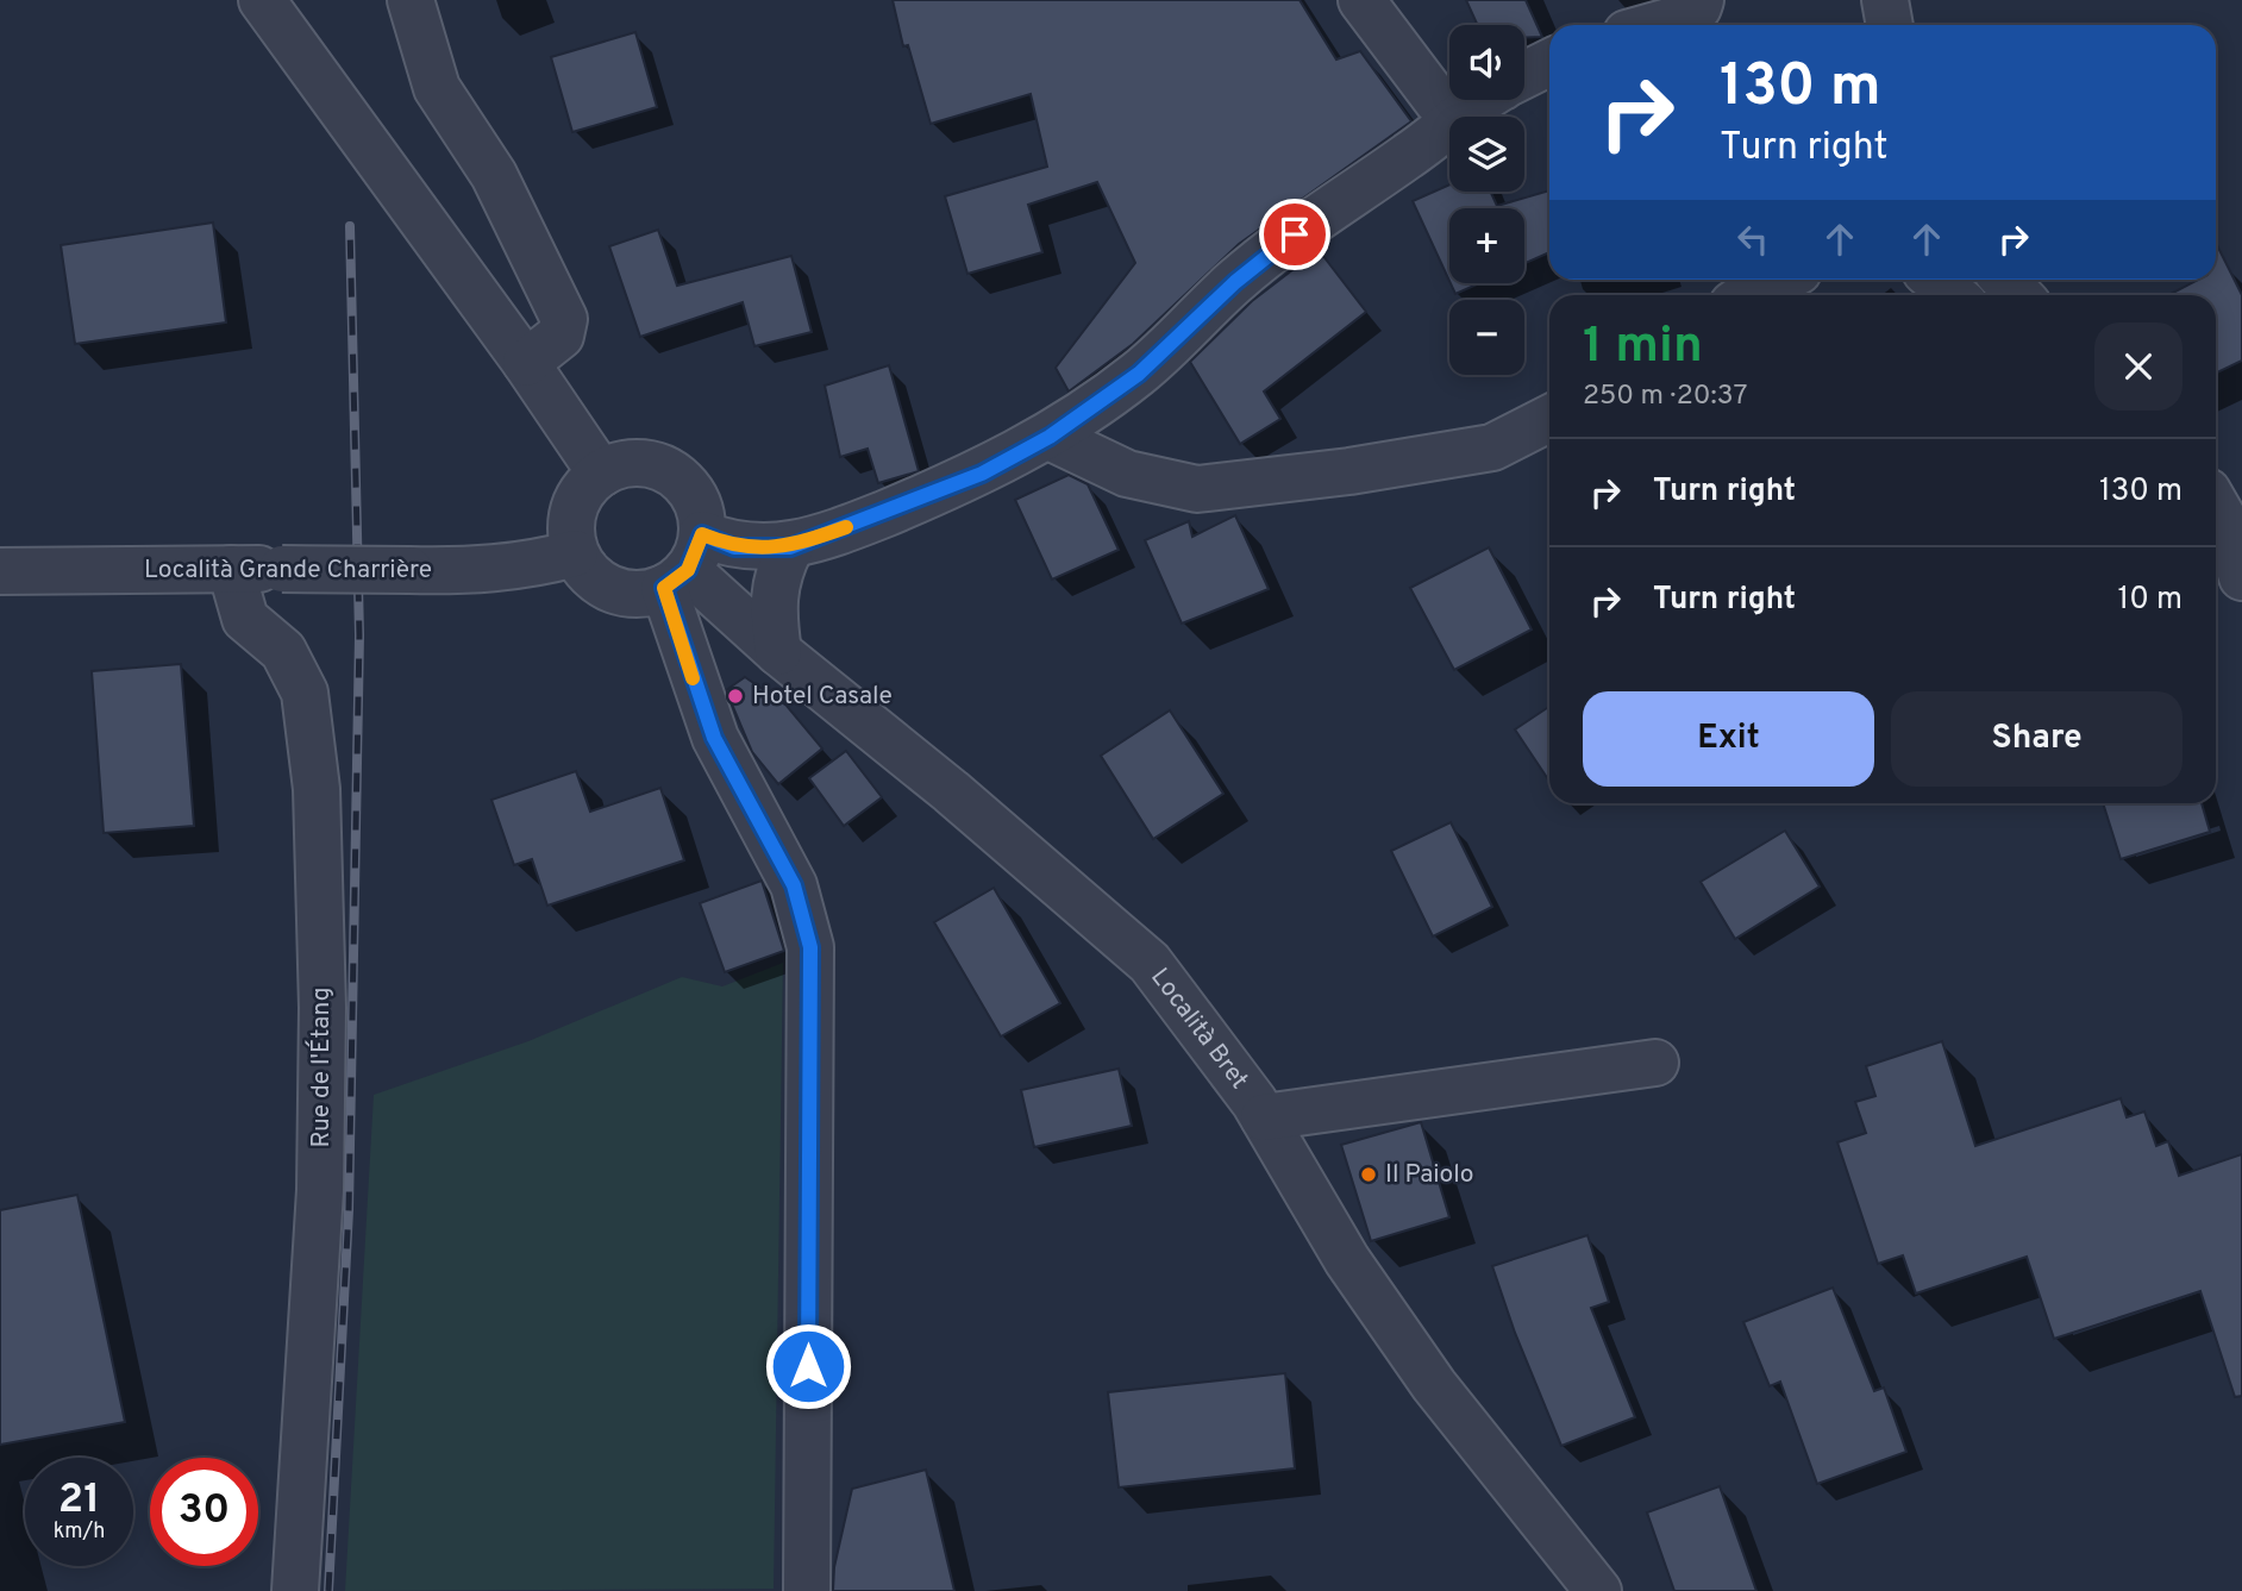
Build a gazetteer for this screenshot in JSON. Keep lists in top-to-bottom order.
{
  "streets": {
    "street": ["Località Grande Charrière", "Località Bret", "Rue de l'Étang"]
  },
  "crossings": [
    ["Località Grande Charrière", "Località Bret"],
    ["Località Grande Charrière", "Rue de l'Étang"]
  ],
  "places": ["Hotel Casale", "Il Paiolo"],
  "page": {
    "map_buttons": ["+", "−"],
    "turn": ["130 m", "Turn right"],
    "heading": ["1 min", "250 m · 20:37"],
    "list": [
      {
        "name": "Turn right",
        "value": "130 m"
      },
      {
        "name": "Turn right",
        "value": "10 m"
      }
    ],
    "buttons": ["Exit", "Share"],
    "speed": "21 km/h",
    "limit": "30"
  }
}
